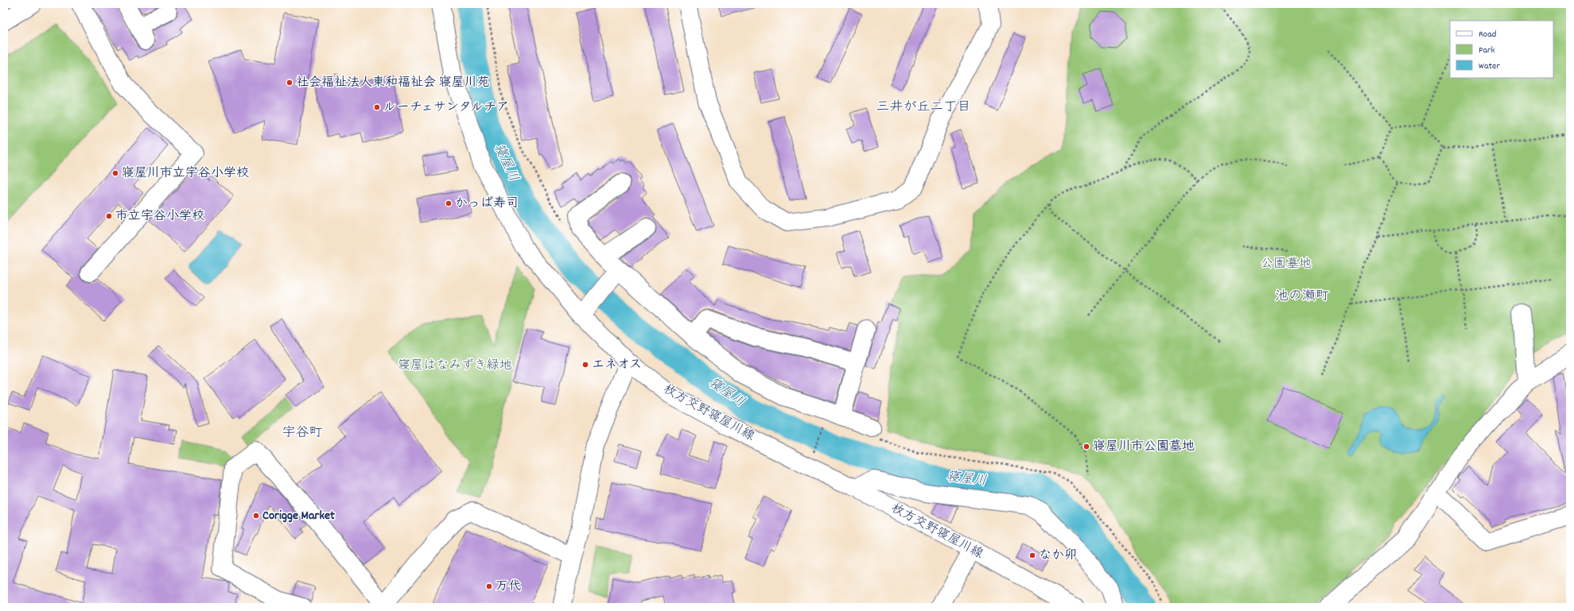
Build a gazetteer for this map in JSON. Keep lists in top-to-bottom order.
{
  "streets": {
    "street": ["枚方交野寝屋川線"]
  },
  "districts": ["三井が丘二丁目", "池の瀬町", "宇谷町"],
  "water": ["寝屋川"],
  "parks": ["公園墓地", "寝屋はなみずき緑地"],
  "places": [
    "社会福祉法人東和福祉会 寝屋川苑",
    "ルーチェサンタルチア",
    "寝屋川市立宇谷小学校",
    "かっぱ寿司",
    "市立宇谷小学校",
    "エネオス",
    "寝屋川市公園墓地",
    "Corigge Market",
    "なか卯",
    "万代"
  ],
  "legend": ["Road", "Park", "Water"]
}
